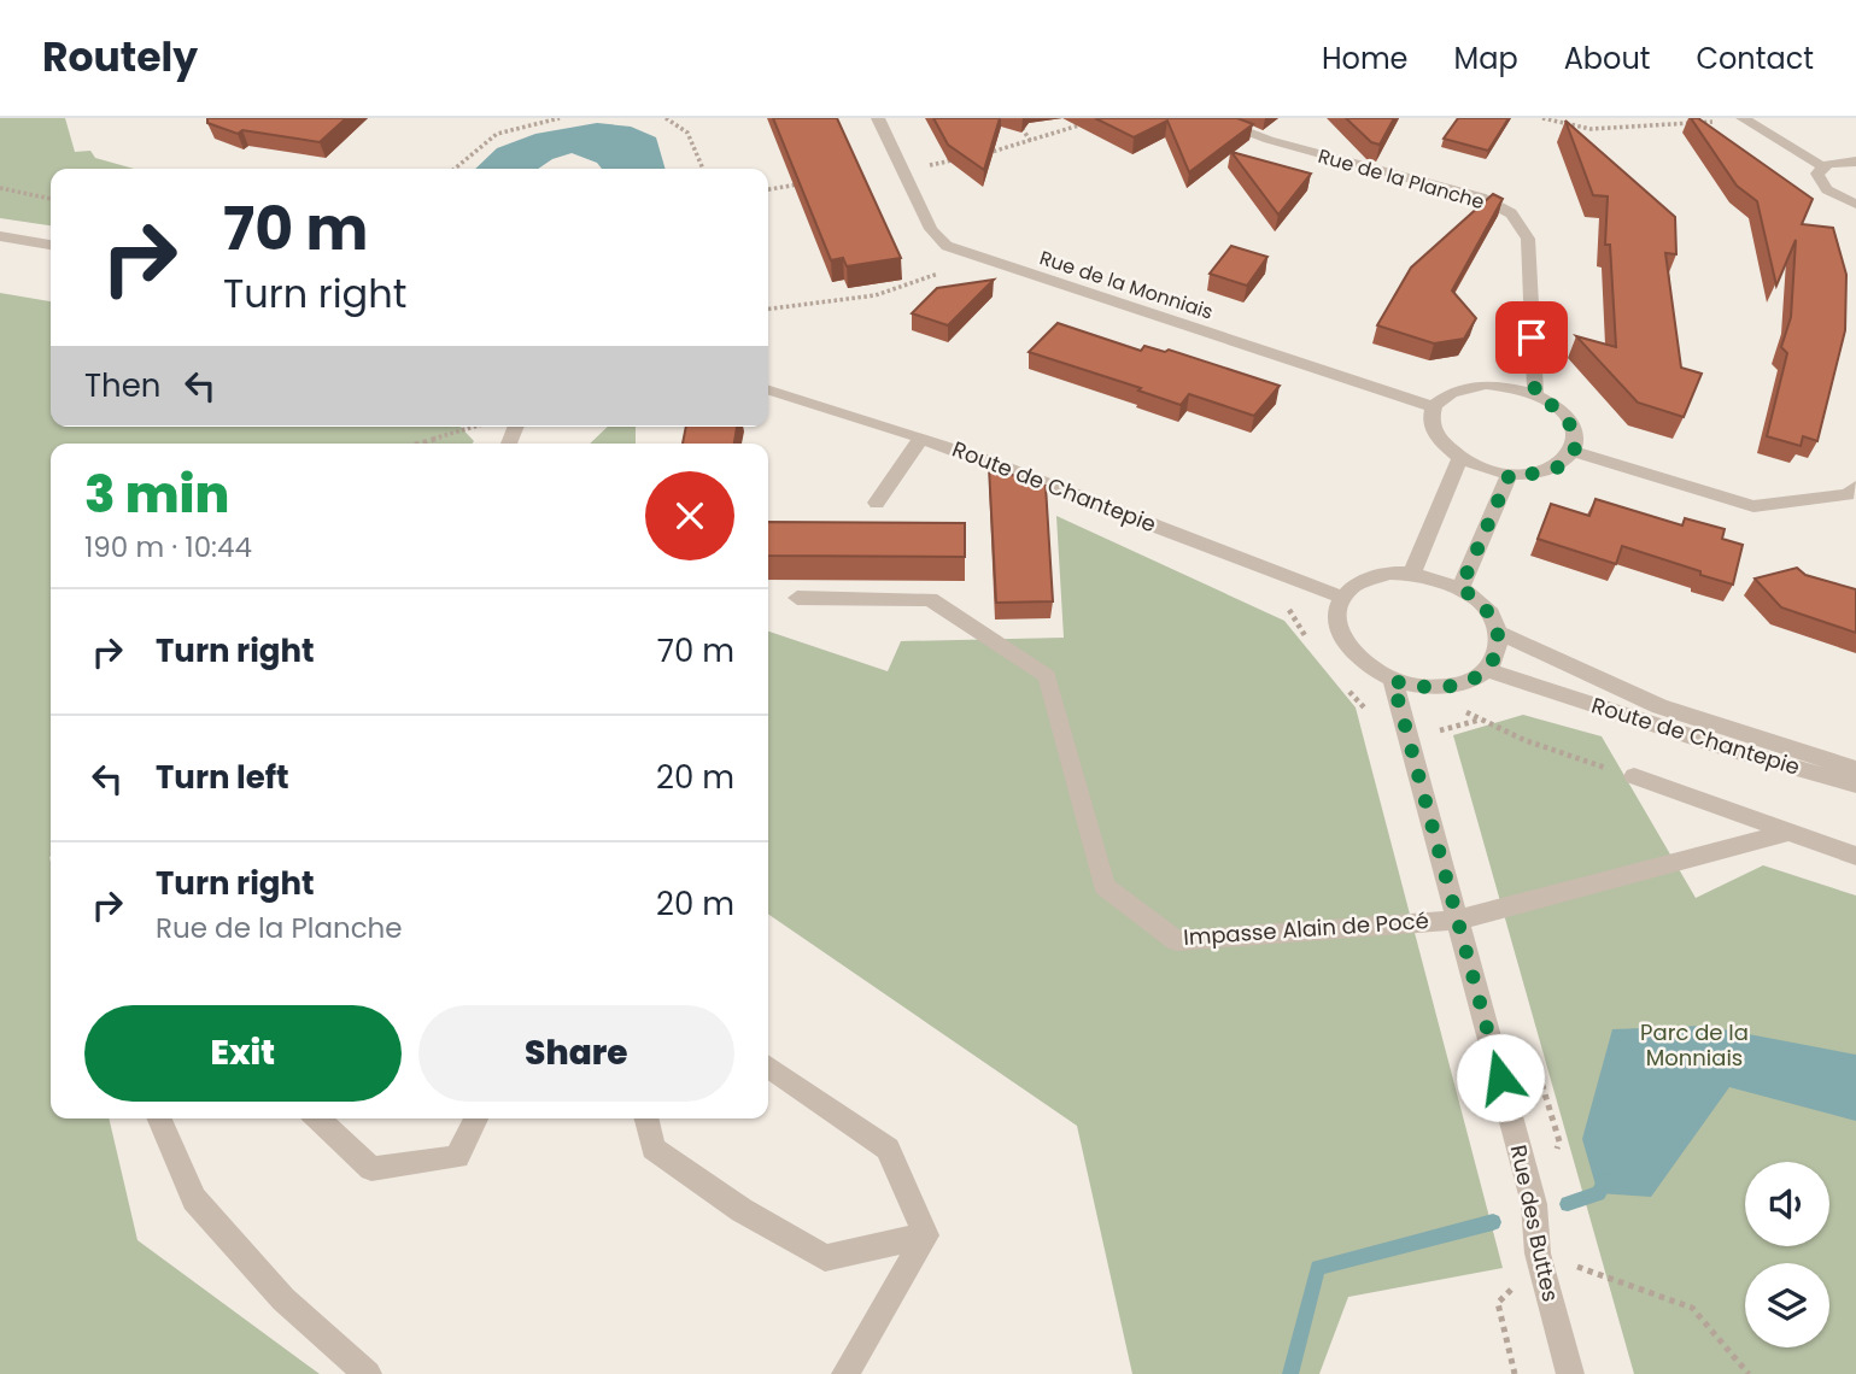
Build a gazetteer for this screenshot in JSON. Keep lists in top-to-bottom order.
{
  "streets": {
    "street": [
      "Rue de la Planche",
      "Rue de la Monniais",
      "Route de Chantepie",
      "Impasse Alain de Pocé",
      "Rue des Buttes"
    ]
  },
  "crossings": [
    ["Rue de la Planche", "Rue de la Monniais"],
    ["Route de Chantepie", "Rue des Buttes"],
    ["Impasse Alain de Pocé", "Rue des Buttes"]
  ],
  "parks": ["Parc de la Monniais"],
  "page": {
    "header": "Routely",
    "nav": [
      "Home",
      "Map",
      "About",
      "Contact"
    ],
    "turn": ["70 m", "Turn right"],
    "then": "Then",
    "heading": ["3 min", "190 m · 10:44"],
    "list": [
      {
        "name": "Turn right",
        "value": "70 m"
      },
      {
        "name": "Turn left",
        "value": "20 m"
      },
      {
        "name": "Turn right",
        "note": "Rue de la Planche",
        "value": "20 m"
      }
    ],
    "buttons": ["Exit", "Share"]
  }
}
